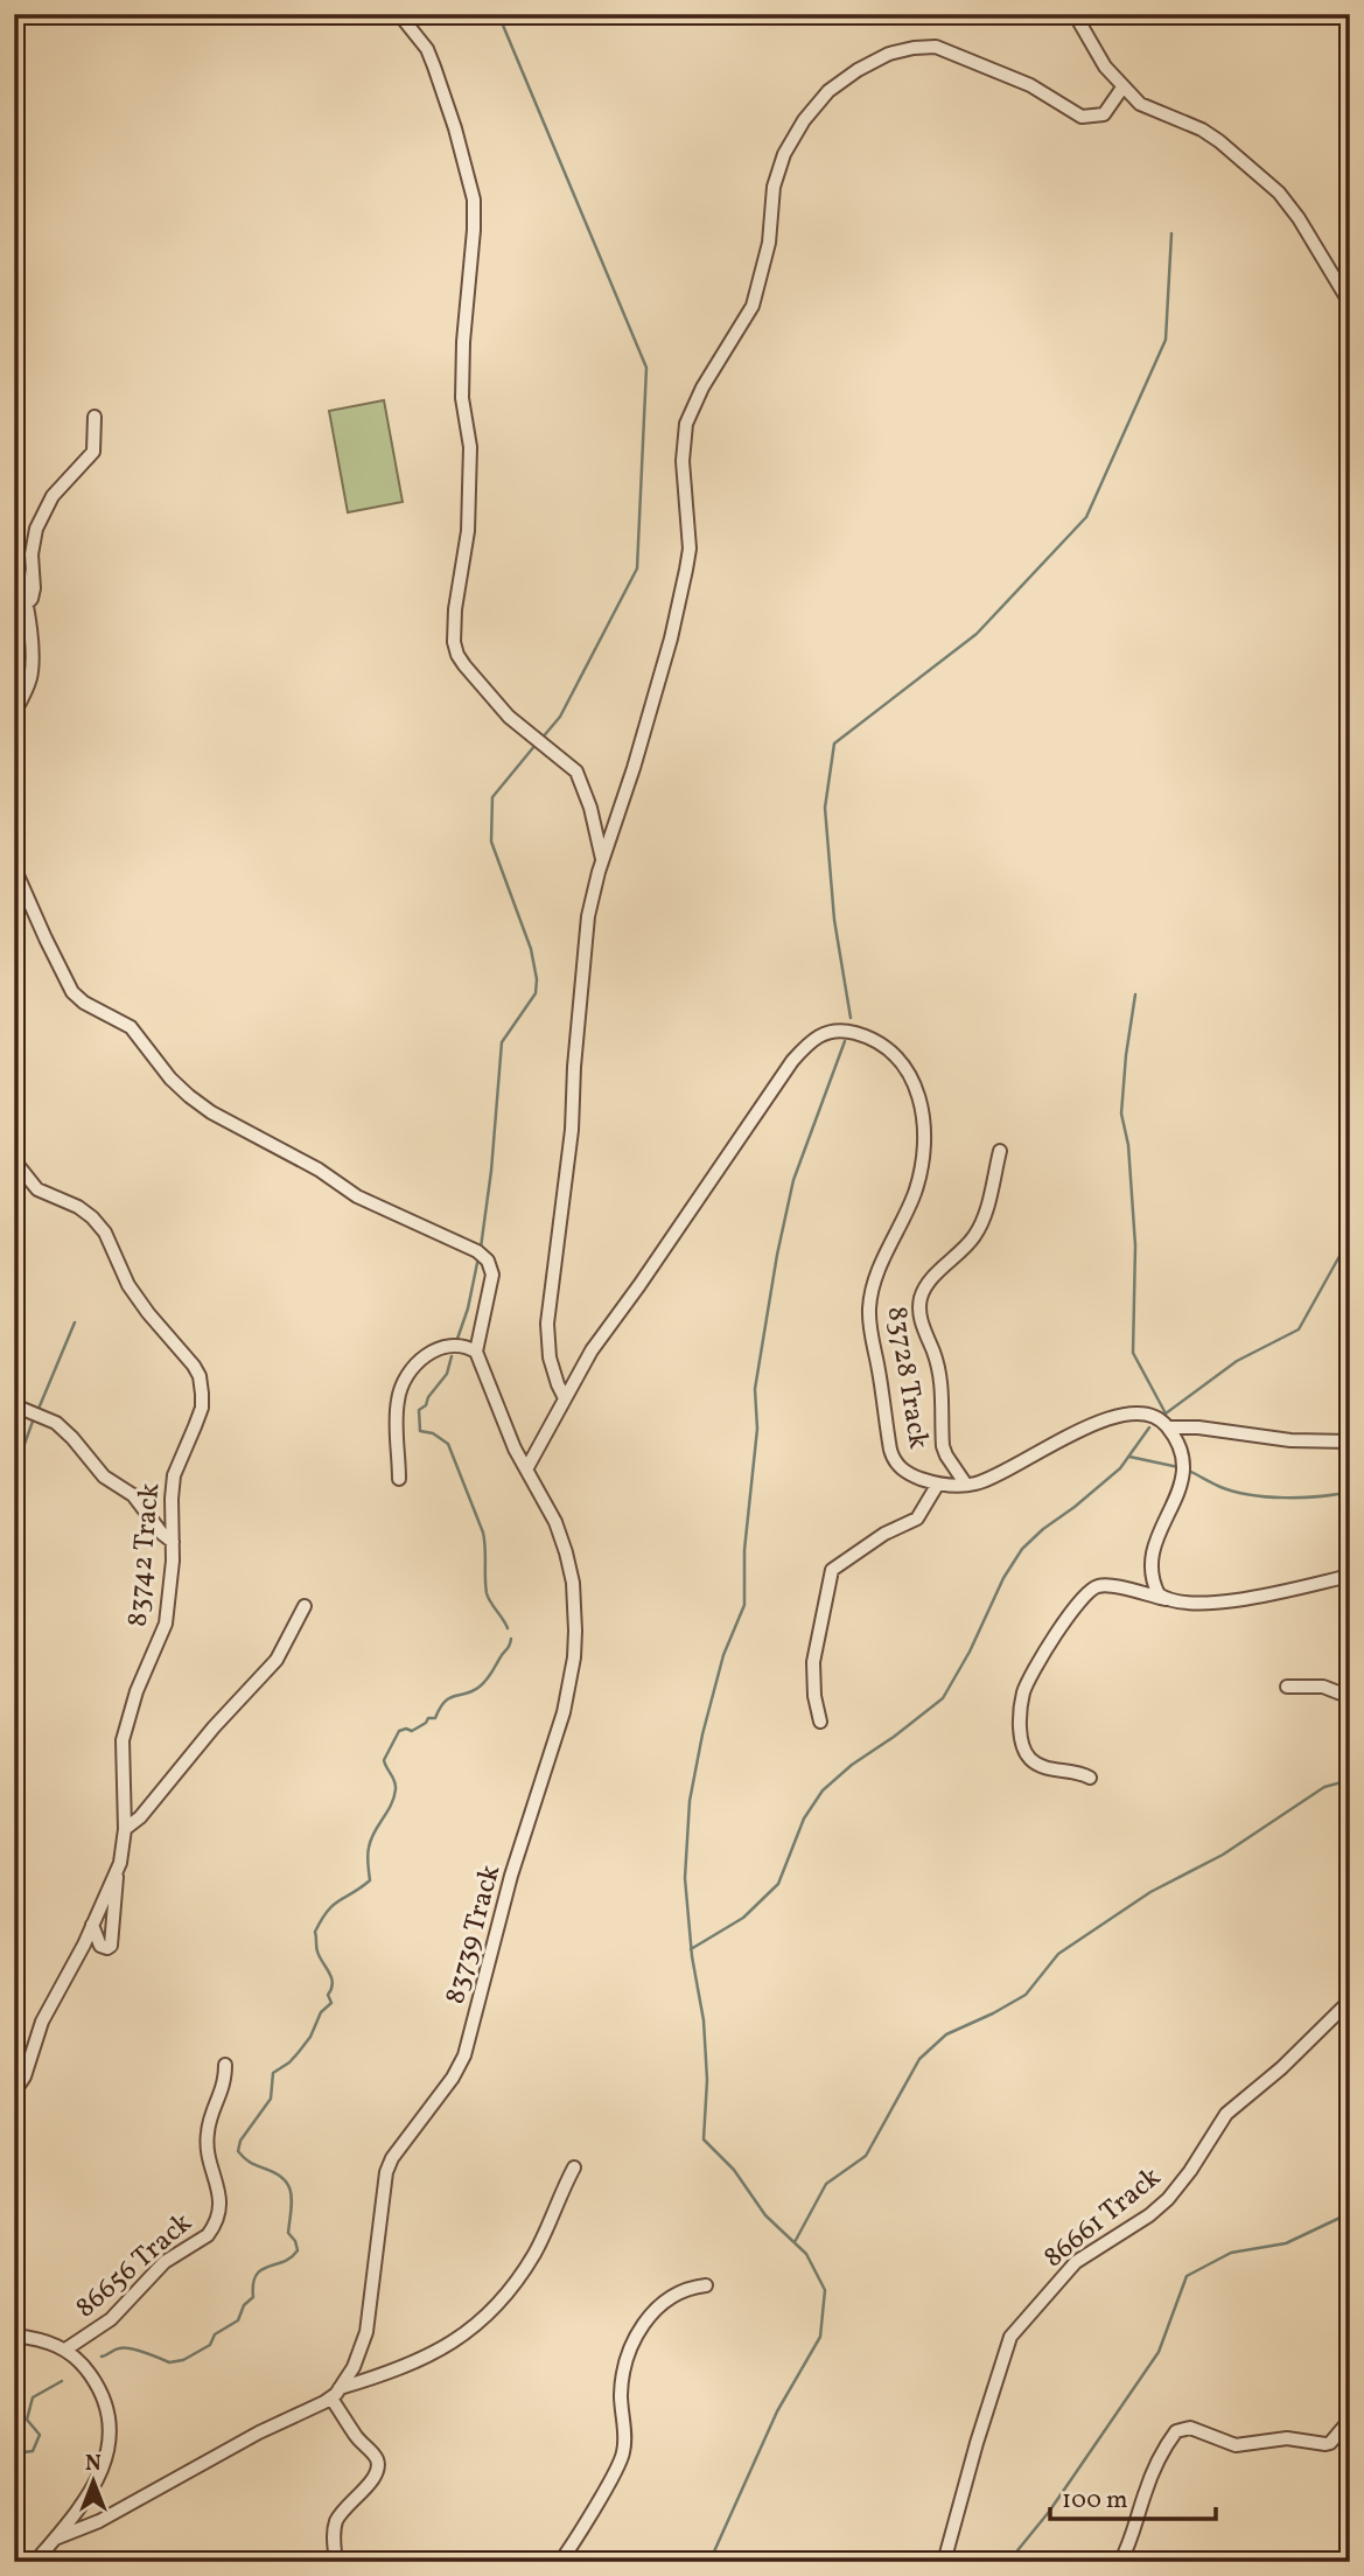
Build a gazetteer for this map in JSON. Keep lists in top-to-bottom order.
{
  "streets": {
    "street": [
      "83728 Track",
      "83742 Track",
      "83739 Track",
      "86661 Track",
      "86656 Track"
    ]
  },
  "crossings": [
    ["83728 Track", "83739 Track"]
  ],
  "scale_bar": "100 m",
  "north": "top"
}
